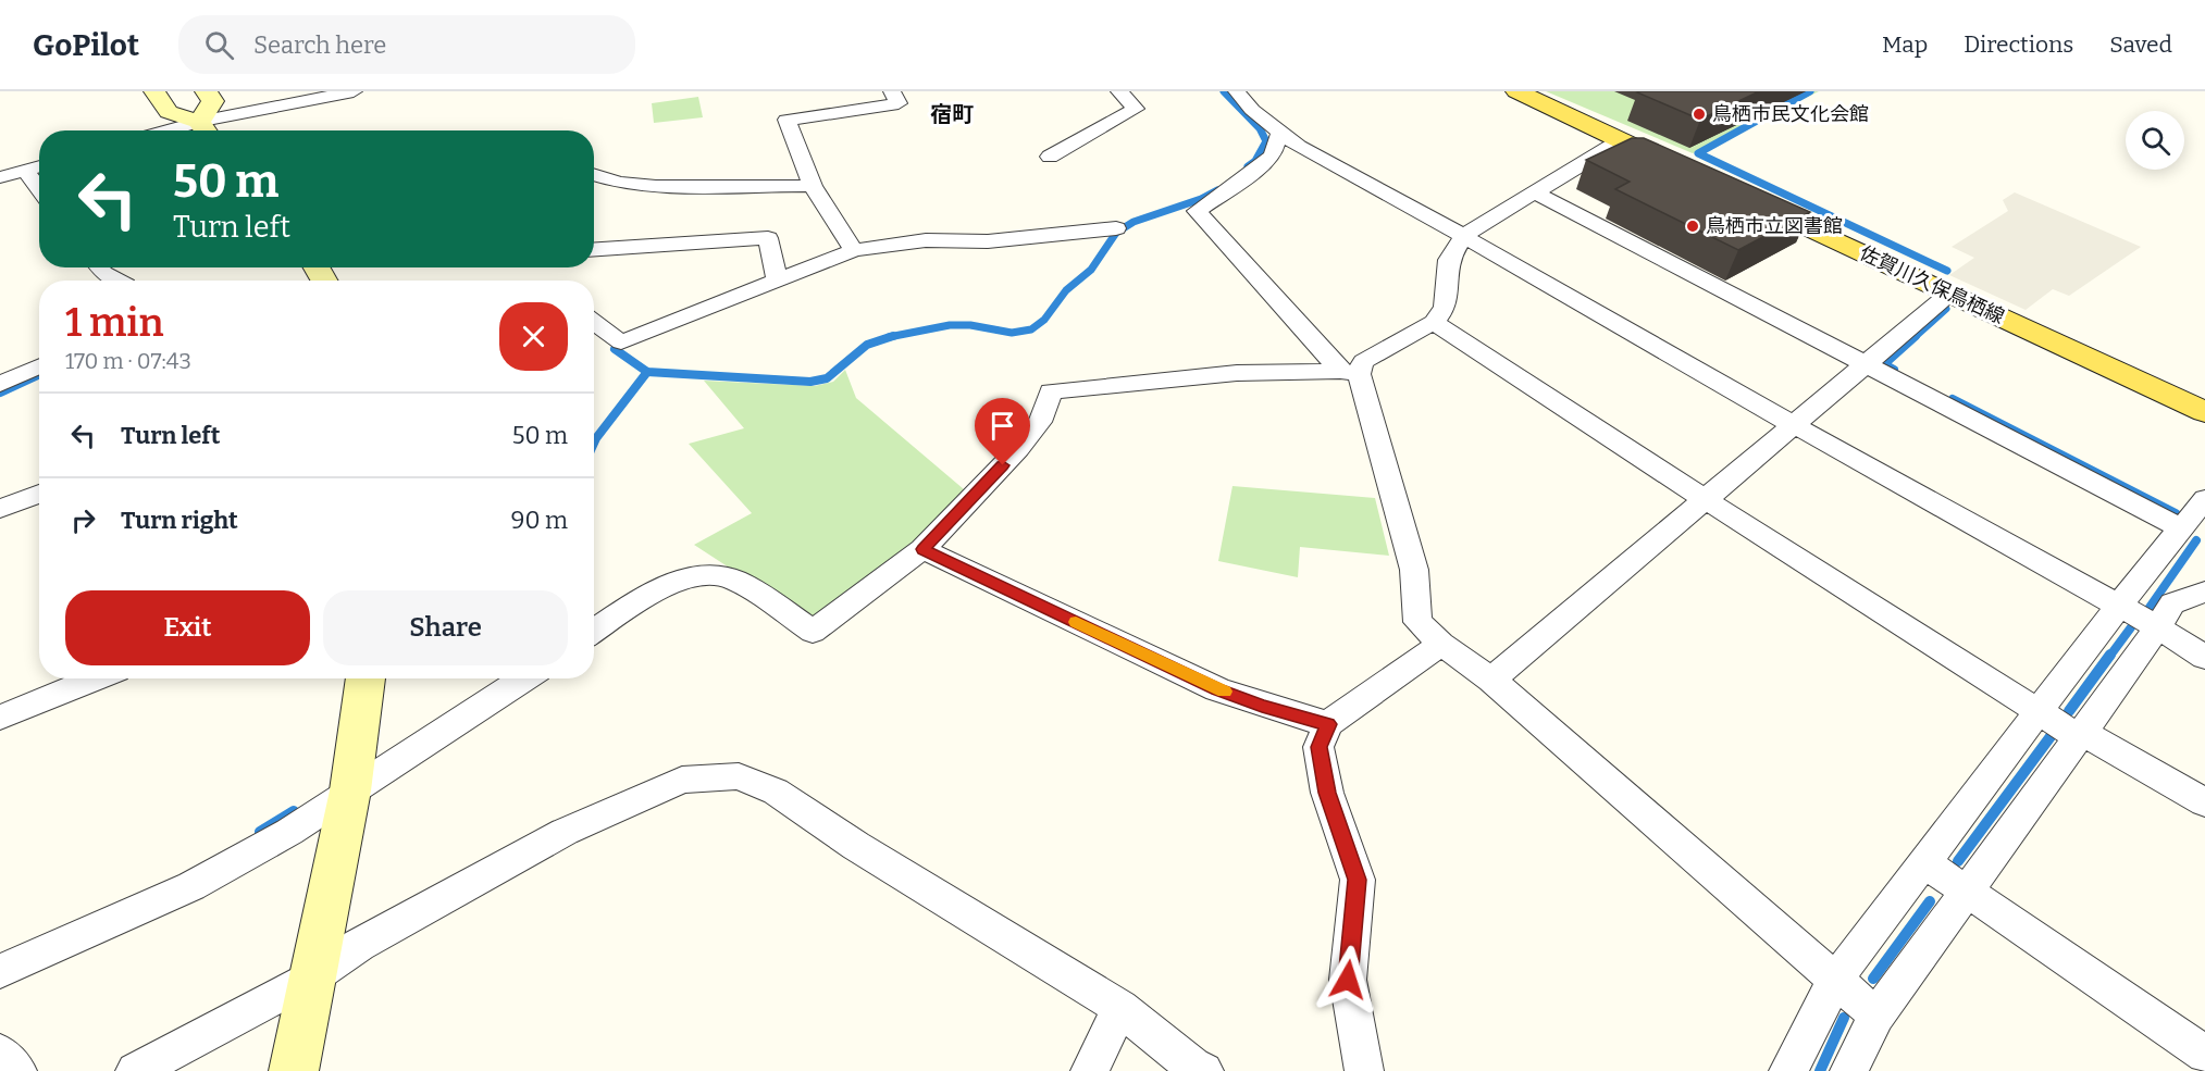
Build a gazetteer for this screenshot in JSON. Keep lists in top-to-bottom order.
{
  "streets": {
    "main road": ["佐賀川久保鳥栖線"]
  },
  "districts": ["宿町"],
  "places": ["鳥栖市民文化会館", "鳥栖市立図書館"],
  "page": {
    "header": "GoPilot",
    "search": "Search here",
    "nav": ["Map", "Directions", "Saved"],
    "turn": ["50 m", "Turn left"],
    "heading": ["1 min", "170 m · 07:43"],
    "list": [
      {
        "name": "Turn left",
        "value": "50 m"
      },
      {
        "name": "Turn right",
        "value": "90 m"
      }
    ],
    "buttons": ["Exit", "Share"]
  }
}
